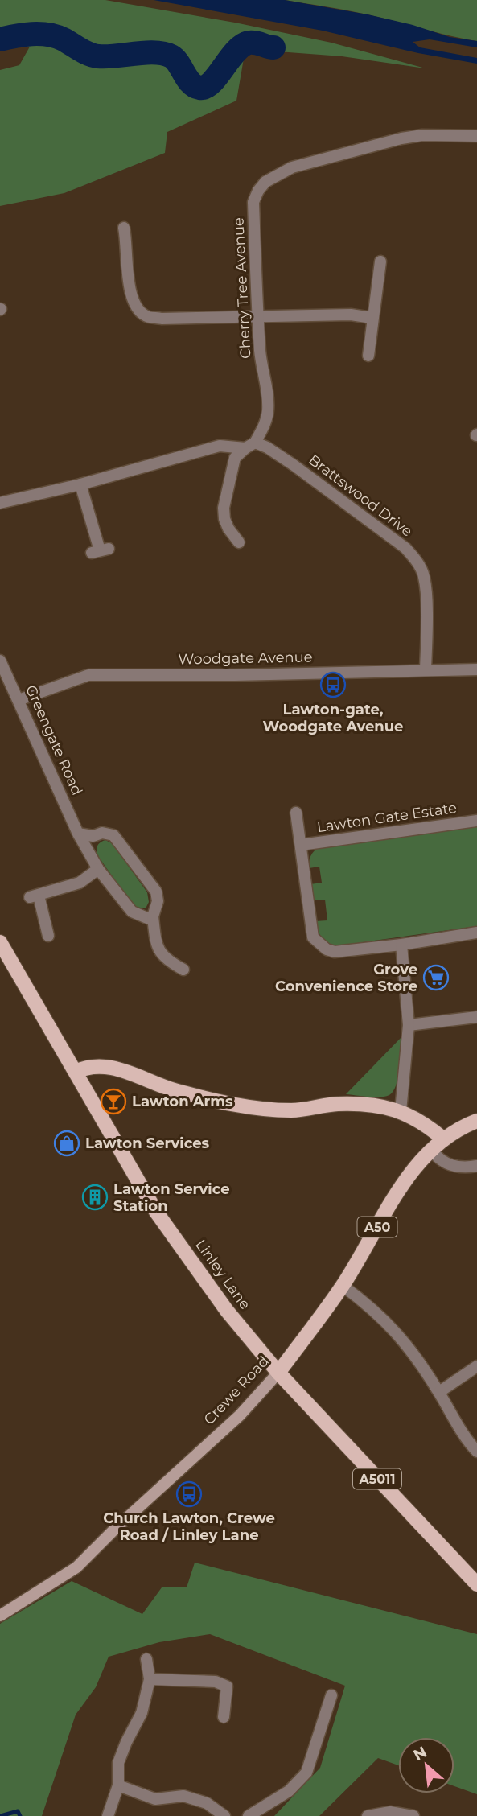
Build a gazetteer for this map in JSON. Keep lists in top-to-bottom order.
{
  "streets": {
    "main road": [
      "A50",
      "Linley Lane",
      "Crewe Road",
      "A5011"
    ],
    "street": [
      "Cherry Tree Avenue",
      "Brattswood Drive",
      "Woodgate Avenue",
      "Greengate Road",
      "Lawton Gate Estate"
    ]
  },
  "crossings": [
    ["Cherry Tree Avenue", "Brattswood Drive"],
    ["Brattswood Drive", "Woodgate Avenue"],
    ["Woodgate Avenue", "Greengate Road"],
    ["A50", "Crewe Road"],
    ["Linley Lane", "Crewe Road"]
  ],
  "places": {
    "bus stop": ["Lawton-gate, Woodgate Avenue", "Church Lawton, Crewe Road / Linley Lane"],
    "supermarket": ["Grove Convenience Store"],
    "bar": ["Lawton Arms"],
    "shop": ["Lawton Services"],
    "building": ["Lawton Service Station"]
  },
  "north": "top left"
}
